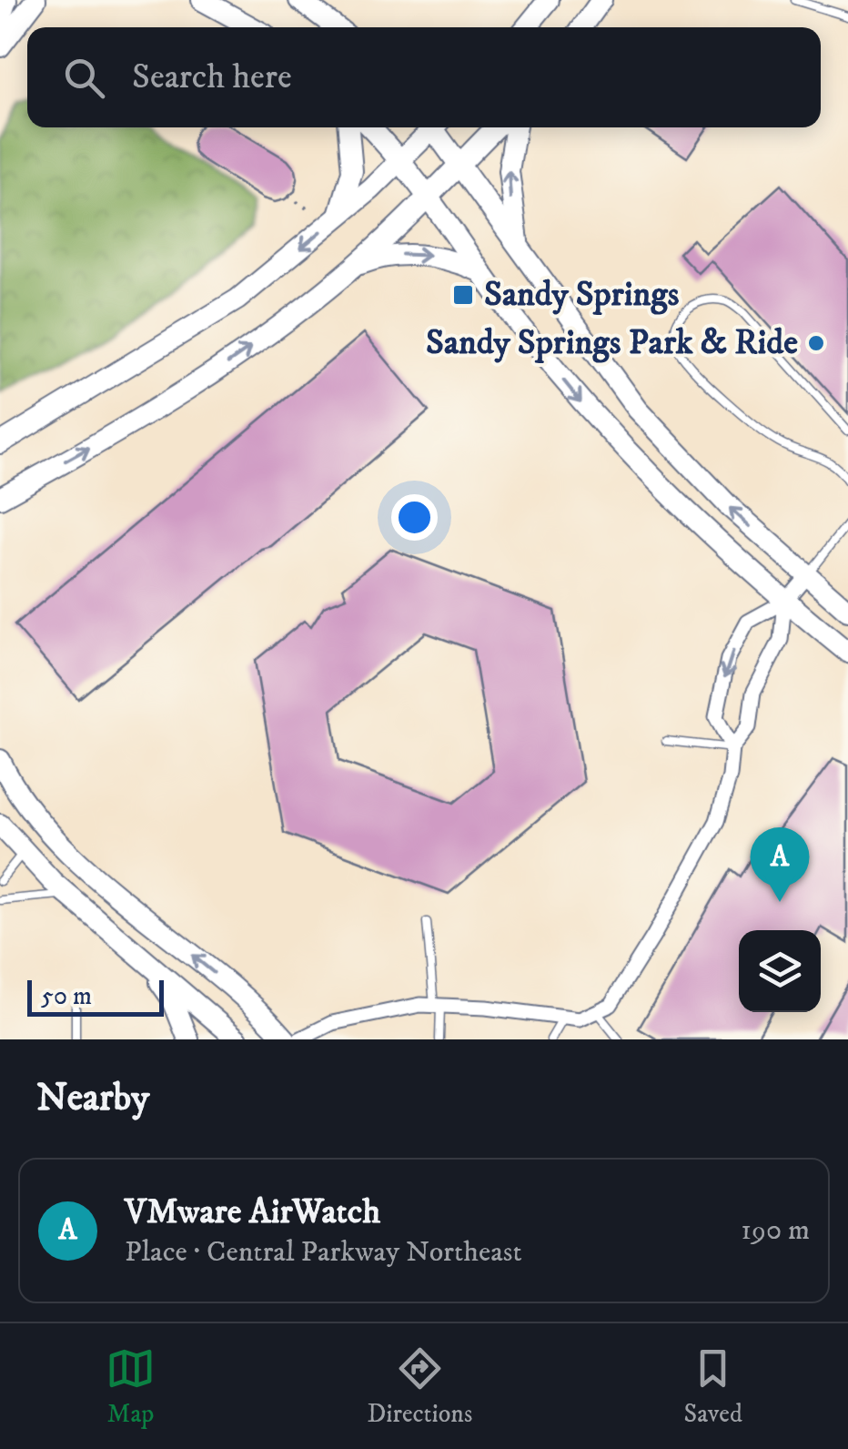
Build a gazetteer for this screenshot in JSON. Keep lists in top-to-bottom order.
{
  "places": {
    "transit": ["Sandy Springs"],
    "other": ["Sandy Springs Park & Ride"]
  },
  "scale_bar": "50 m",
  "page": {
    "search": "Search here",
    "pins": "A",
    "scale": "50 m",
    "heading": "Nearby",
    "list": [
      {
        "mark": "A",
        "name": "VMware AirWatch",
        "note": "Place · Central Parkway Northeast",
        "value": "190 m"
      }
    ],
    "nav": ["Map", "Directions", "Saved"]
  }
}
